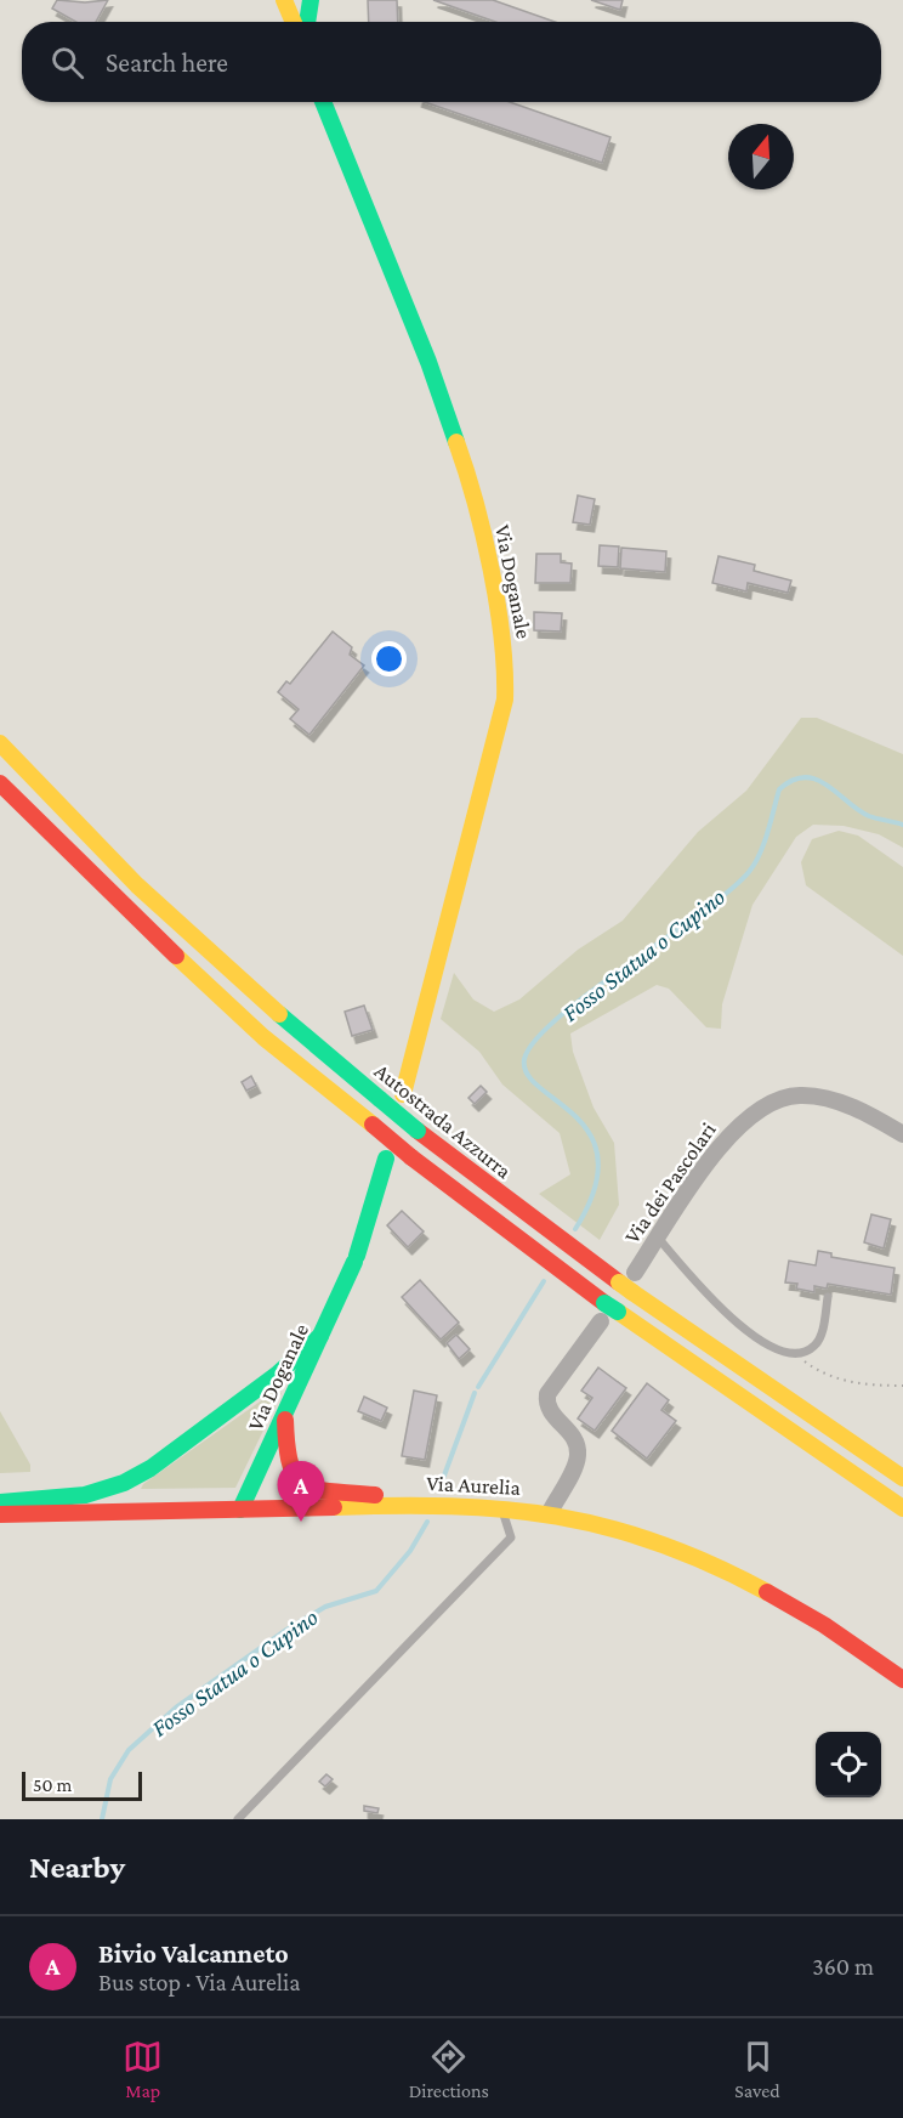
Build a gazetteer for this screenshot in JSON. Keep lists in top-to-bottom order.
{
  "streets": {
    "main road": ["Via Doganale", "Autostrada Azzurra", "Via Aurelia"],
    "street": ["Via dei Pascolari"]
  },
  "crossings": [
    ["Via Doganale", "Via Aurelia"]
  ],
  "water": ["Fosso Statua o Cupino"],
  "scale_bar": "50 m",
  "north": "top",
  "page": {
    "search": "Search here",
    "pins": "A",
    "scale": "50 m",
    "heading": "Nearby",
    "list": [
      {
        "mark": "A",
        "name": "Bivio Valcanneto",
        "note": "Bus stop · Via Aurelia",
        "value": "360 m"
      }
    ],
    "nav": ["Map", "Directions", "Saved"]
  }
}
